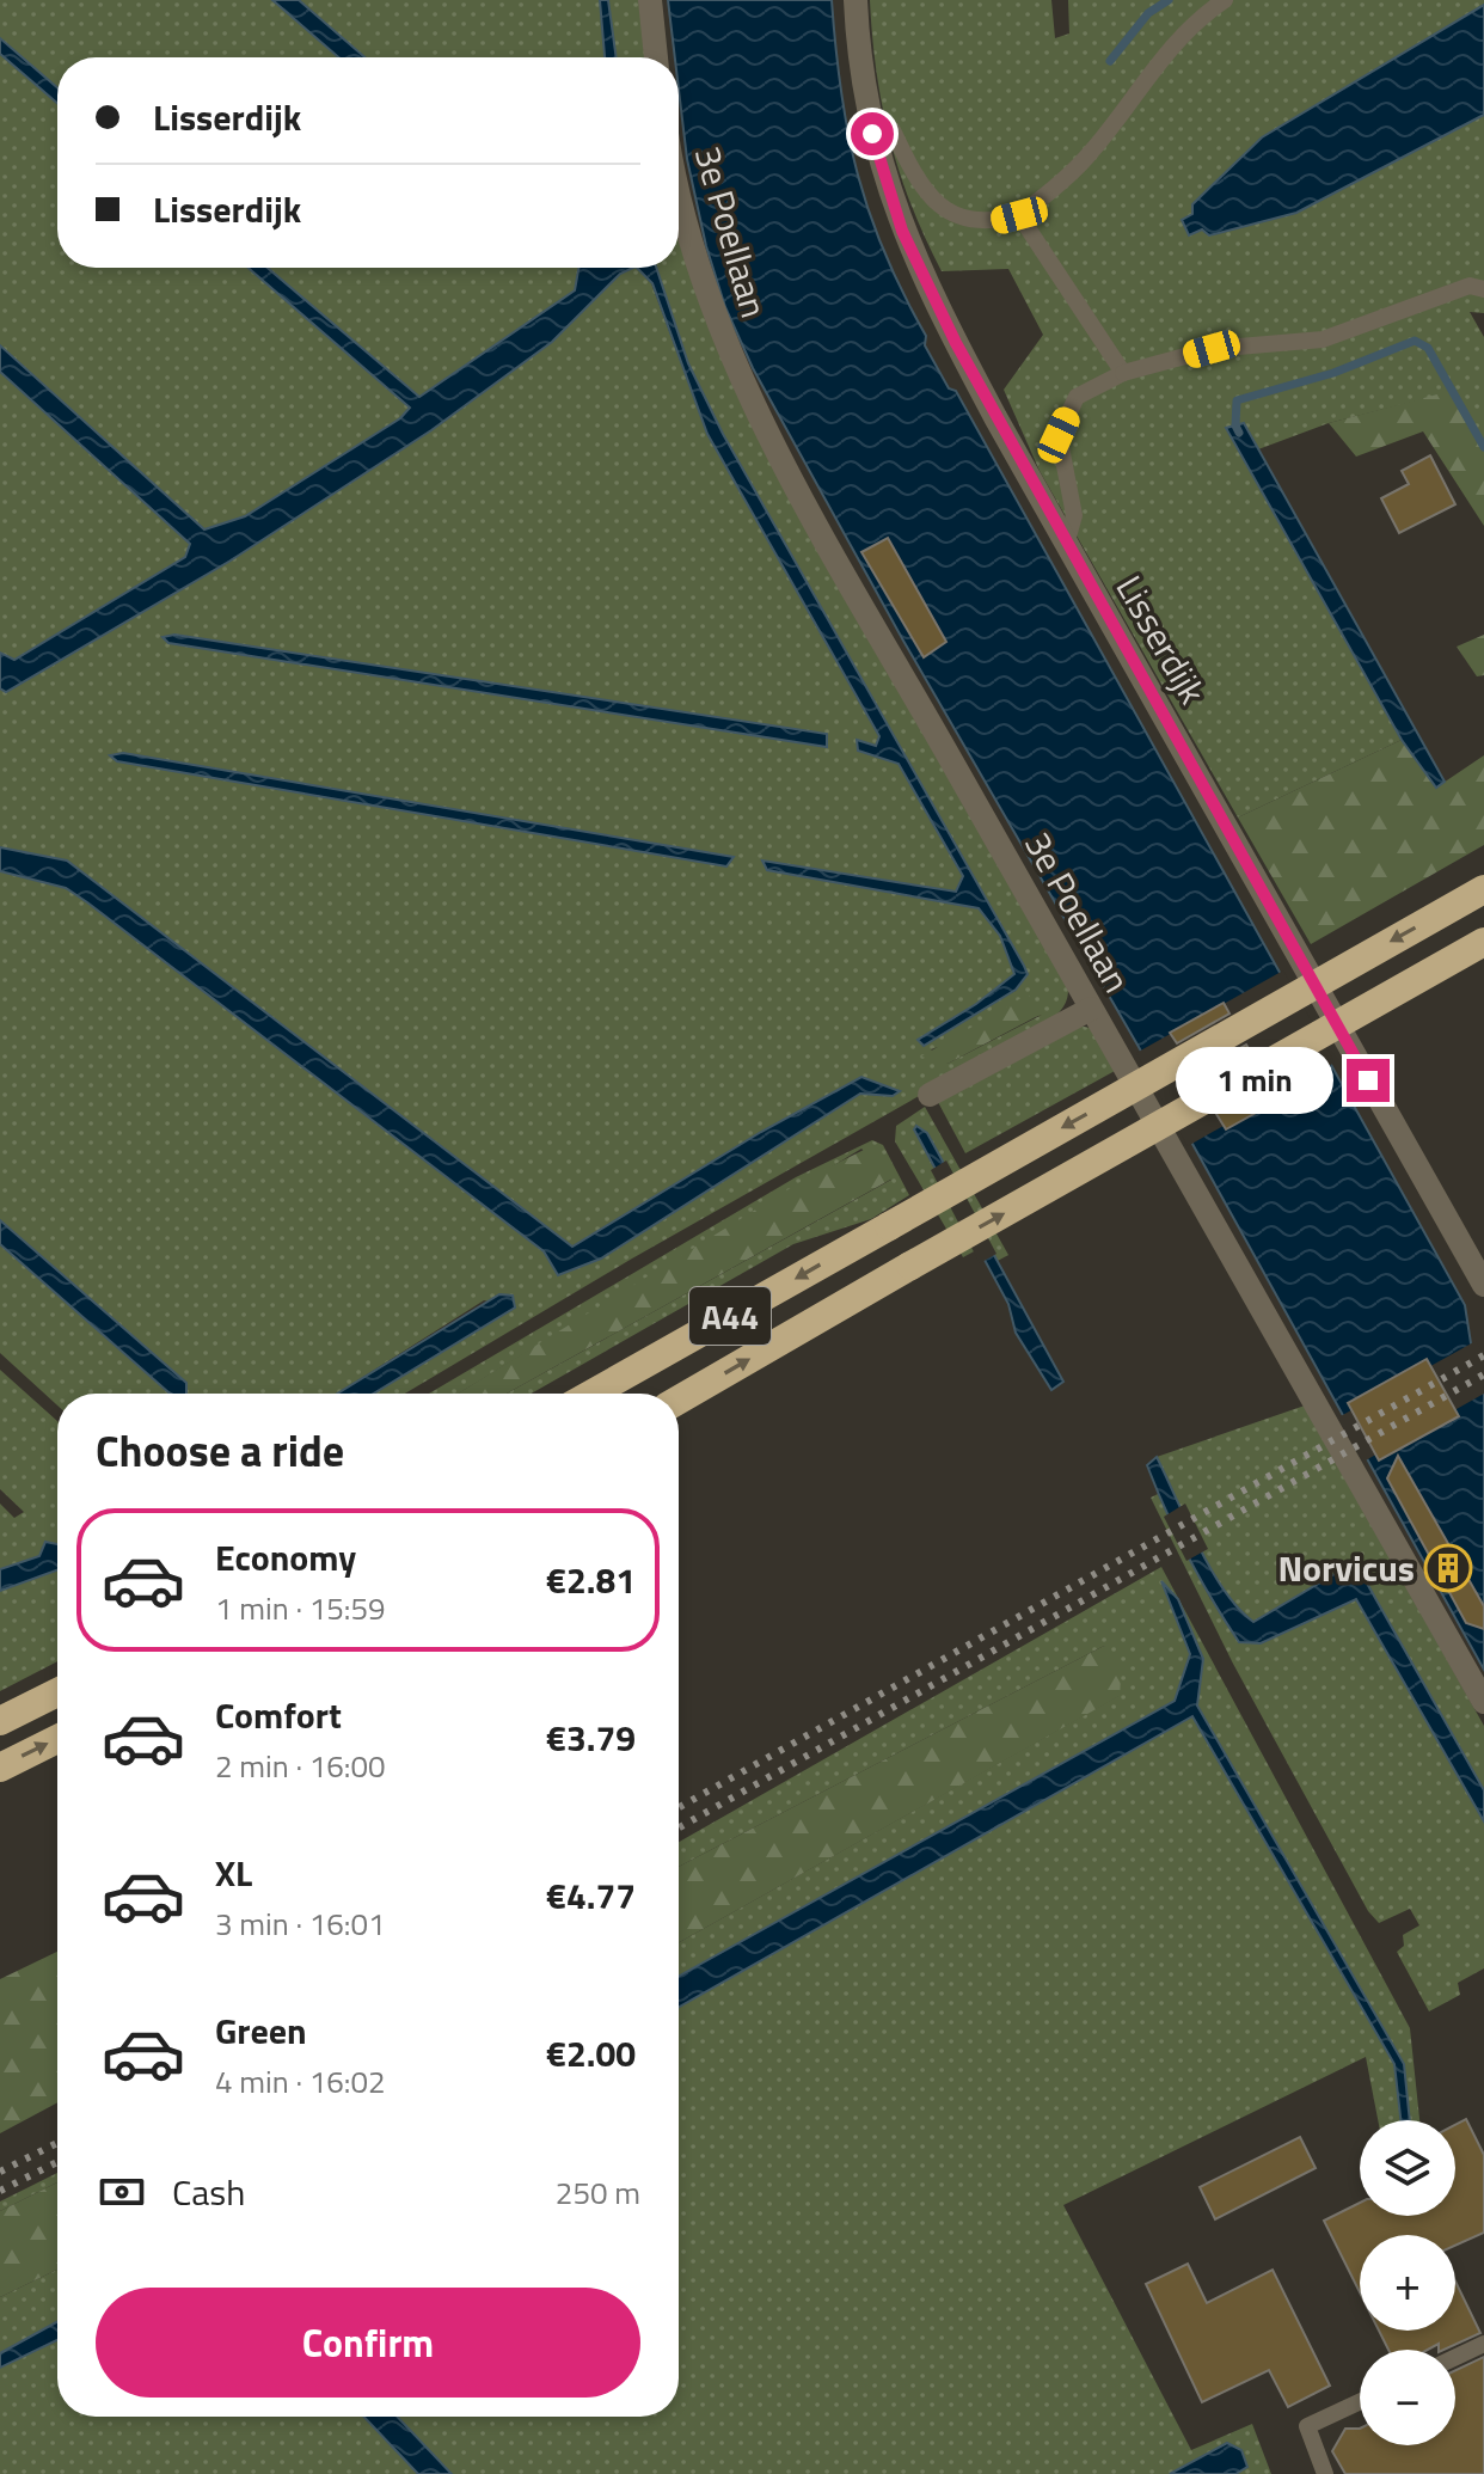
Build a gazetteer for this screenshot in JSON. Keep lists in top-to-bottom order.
{
  "streets": {
    "highway": ["A44"],
    "street": ["3e Poellaan", "Lisserdijk"]
  },
  "places": {
    "building": ["Norvicus"]
  },
  "page": {
    "banner": ["Lisserdijk", "Lisserdijk"],
    "bubble": "1 min",
    "heading": "Choose a ride",
    "list": [
      {
        "name": "Economy",
        "note": "1 min · 15:59",
        "value": "€2.81"
      },
      {
        "name": "Comfort",
        "note": "2 min · 16:00",
        "value": "€3.79"
      },
      {
        "name": "XL",
        "note": "3 min · 16:01",
        "value": "€4.77"
      },
      {
        "name": "Green",
        "note": "4 min · 16:02",
        "value": "€2.00"
      }
    ],
    "map_buttons": ["+", "−"],
    "pay": ["Cash", "250 m"],
    "buttons": "Confirm"
  }
}
